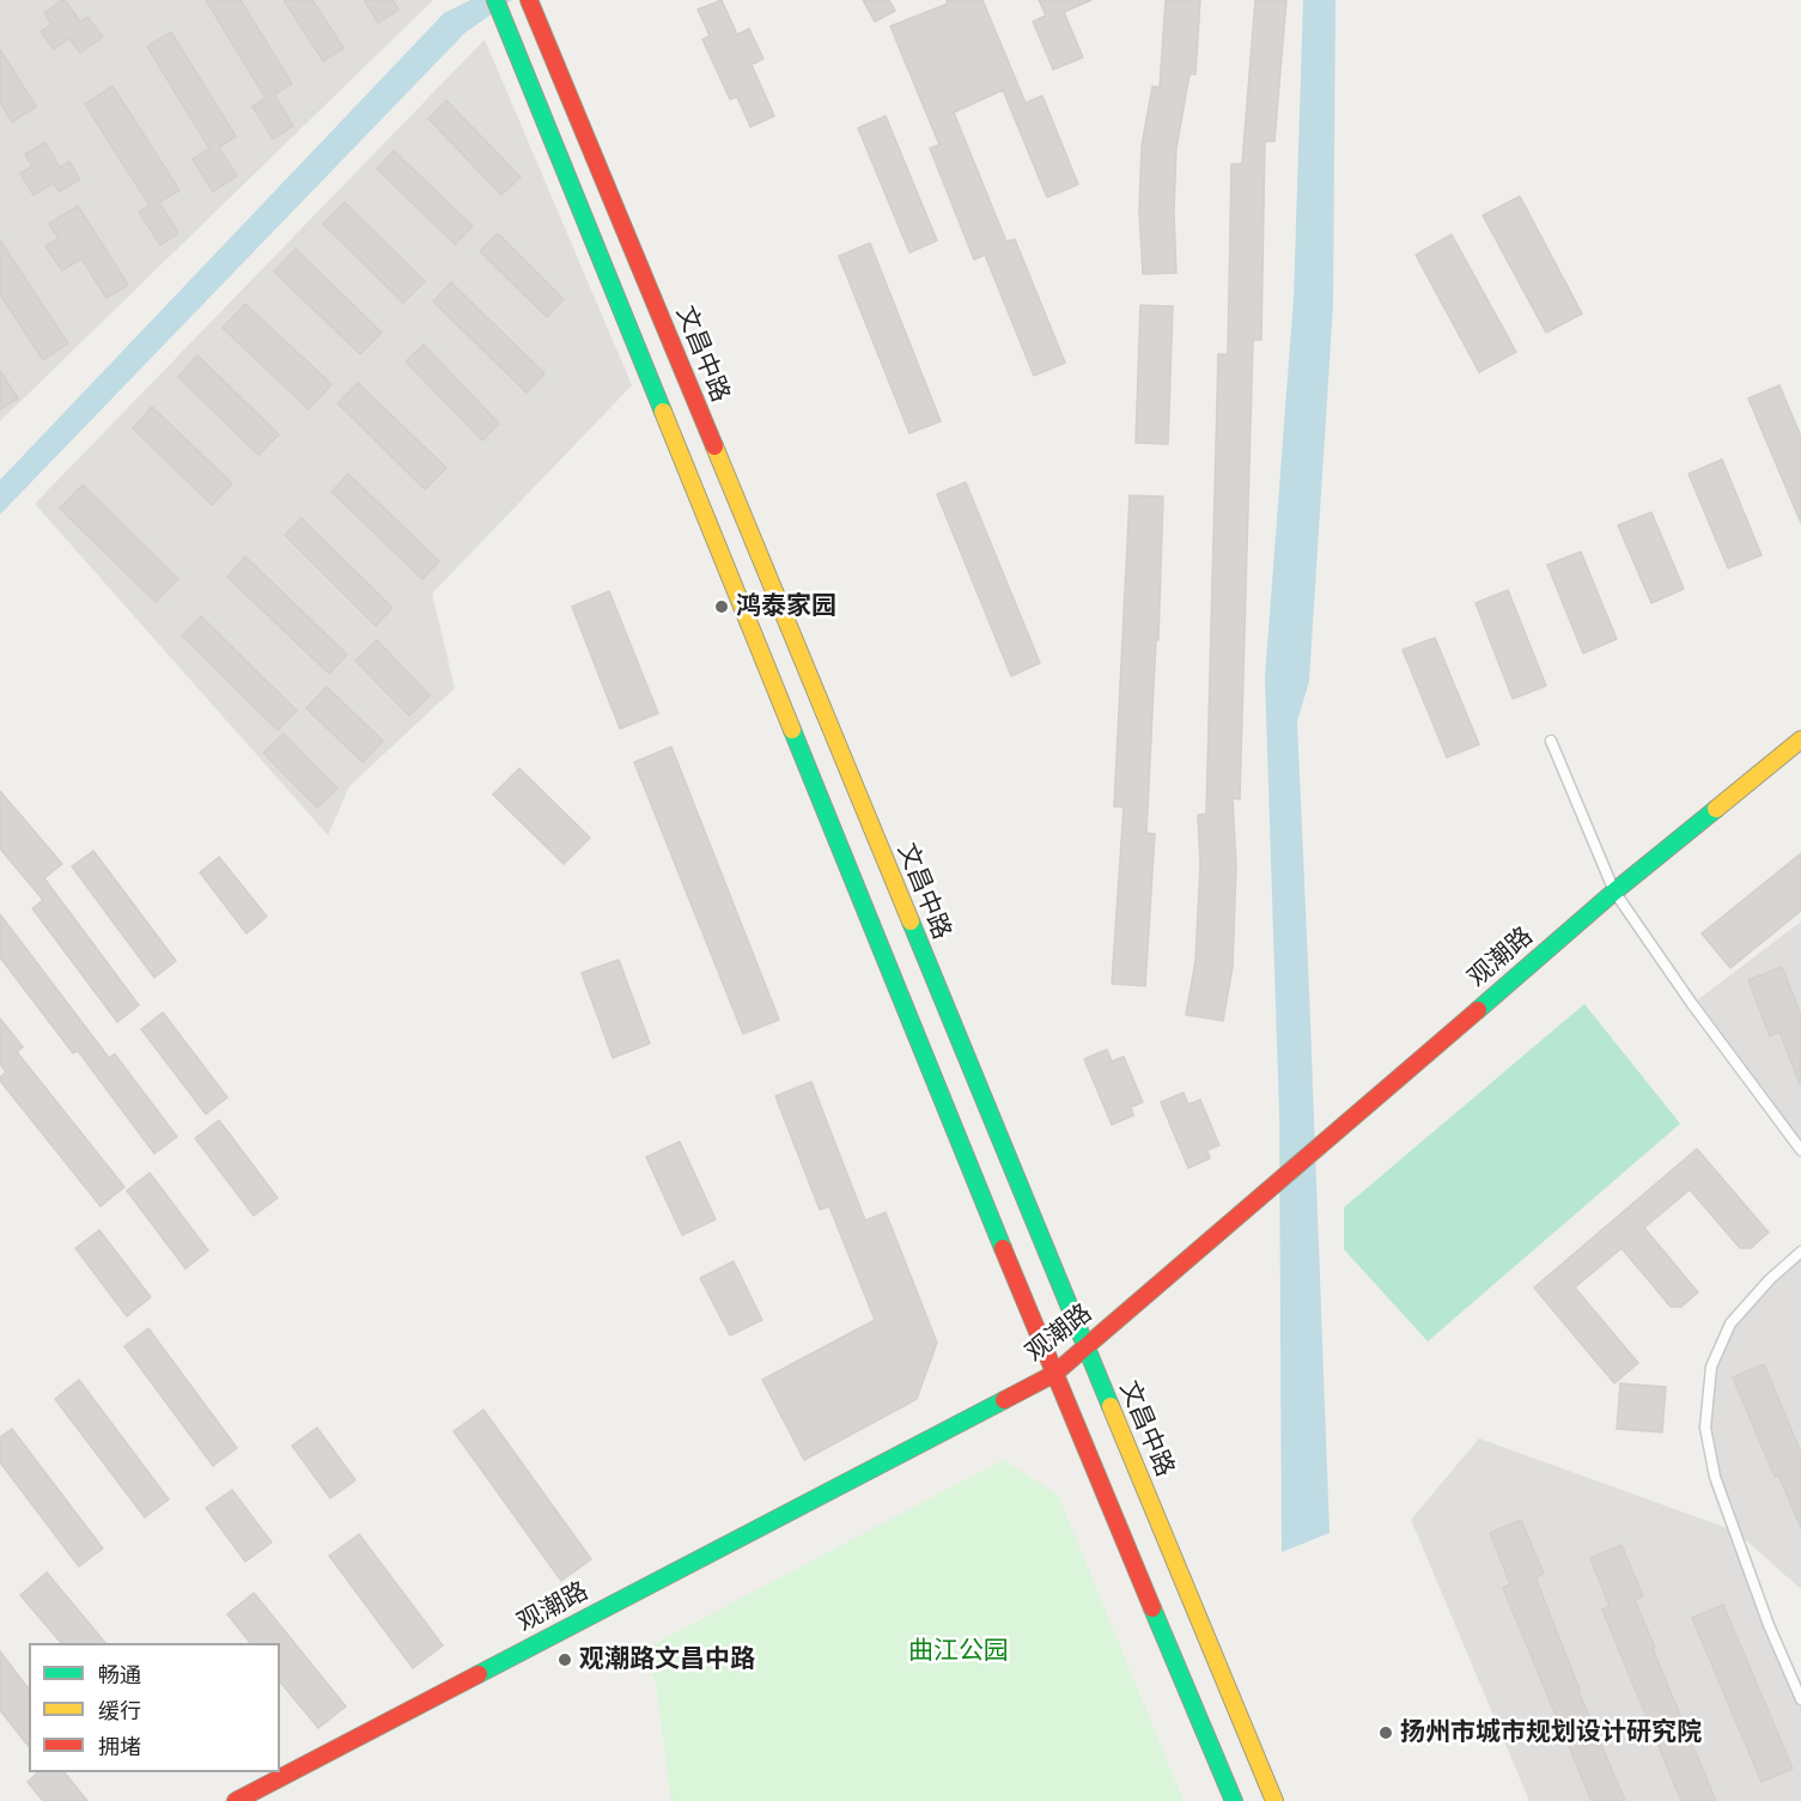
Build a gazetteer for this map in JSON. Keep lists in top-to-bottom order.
{
  "streets": {
    "main road": ["文昌中路", "观潮路"]
  },
  "crossings": [
    ["文昌中路", "观潮路"]
  ],
  "parks": ["曲江公园"],
  "places": ["鸿泰家园", "观潮路文昌中路", "扬州市城市规划设计研究院"],
  "legend": ["畅通", "缓行", "拥堵"]
}
